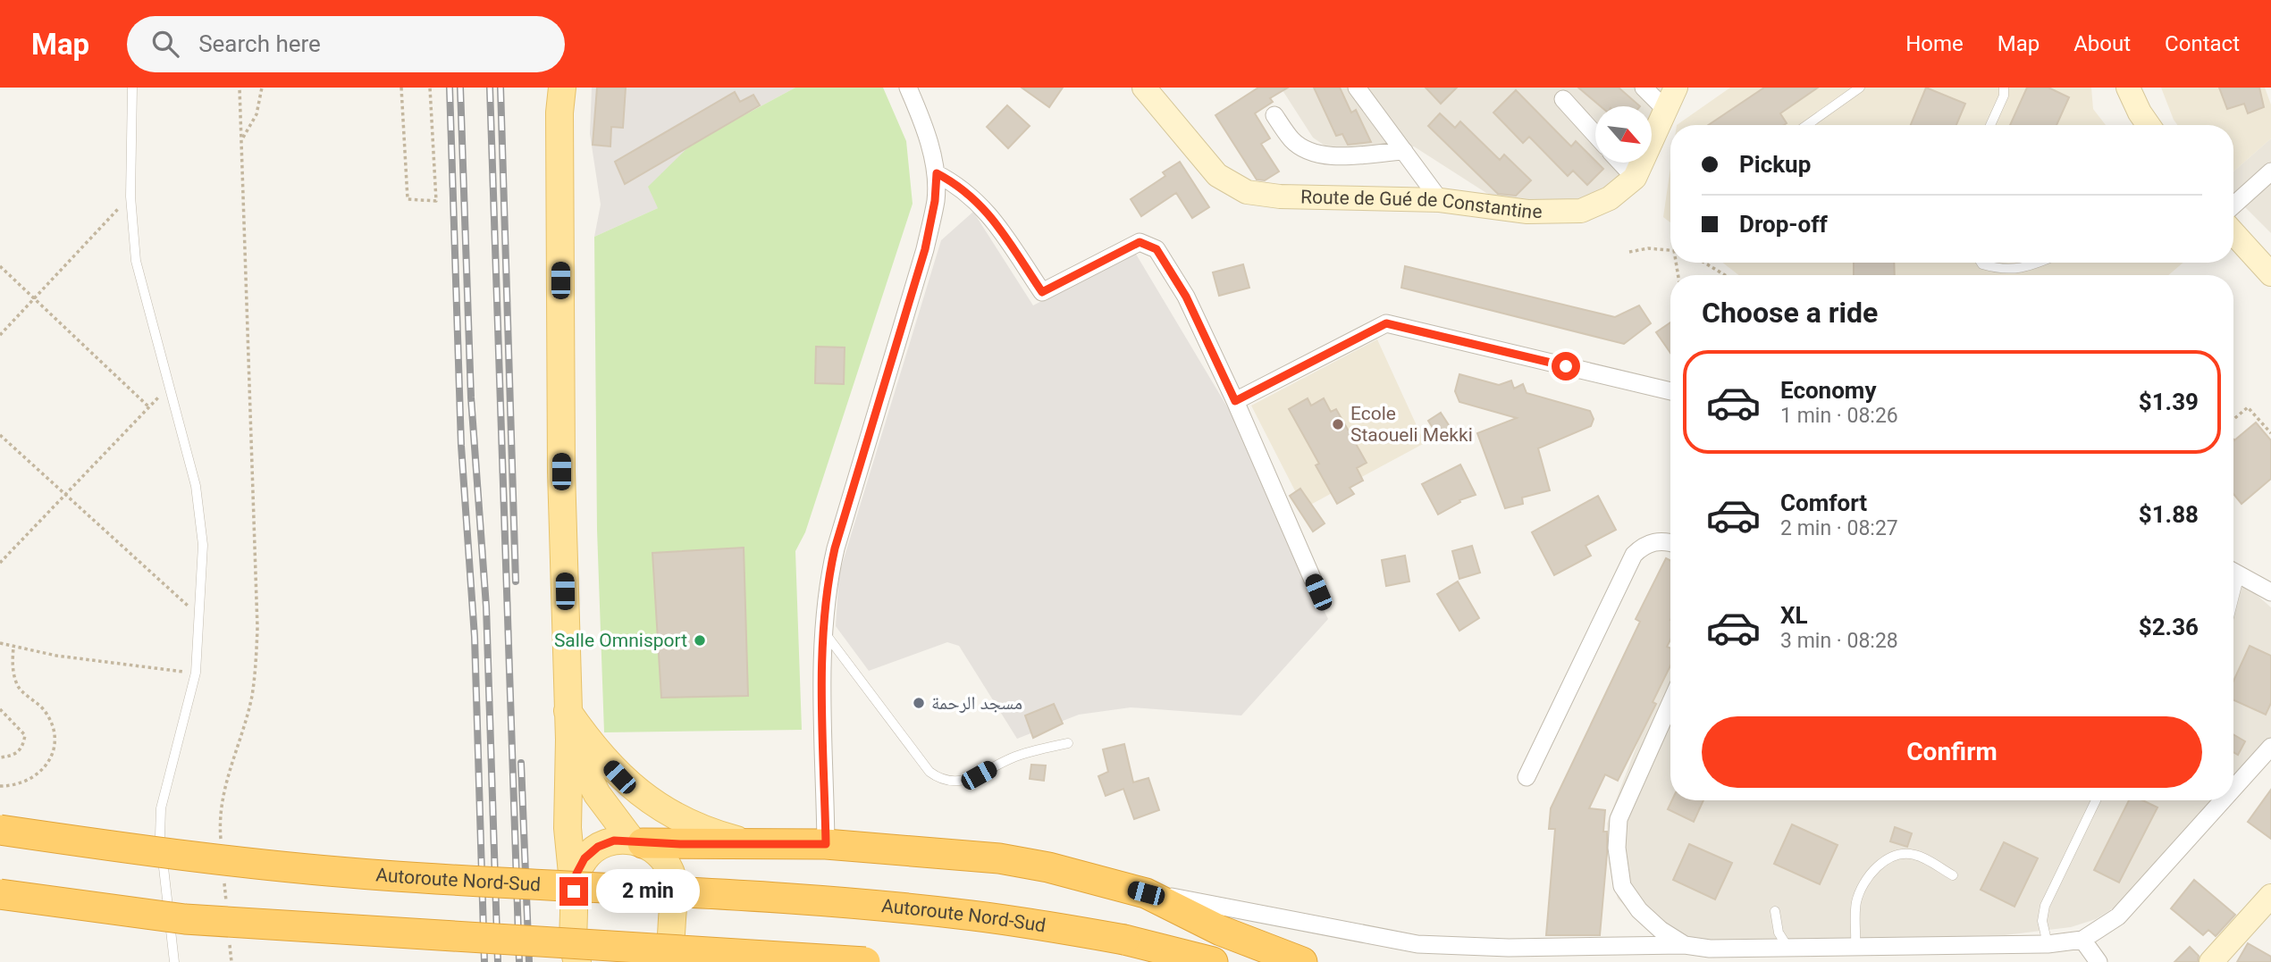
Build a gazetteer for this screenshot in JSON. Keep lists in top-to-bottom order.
{
  "streets": {
    "highway": ["Autoroute Nord-Sud"],
    "main road": ["Route de Gué de Constantine"]
  },
  "places": ["Ecole Staoueli Mekki", "Salle Omnisport", "مسجد الرحمة"],
  "north": "bottom right",
  "page": {
    "header": "Map",
    "search": "Search here",
    "nav": [
      "Home",
      "Map",
      "About",
      "Contact"
    ],
    "banner": ["Pickup", "Drop-off"],
    "heading": "Choose a ride",
    "list": [
      {
        "name": "Economy",
        "note": "1 min · 08:26",
        "value": "$1.39"
      },
      {
        "name": "Comfort",
        "note": "2 min · 08:27",
        "value": "$1.88"
      },
      {
        "name": "XL",
        "note": "3 min · 08:28",
        "value": "$2.36"
      }
    ],
    "buttons": "Confirm",
    "bubble": "2 min"
  }
}
